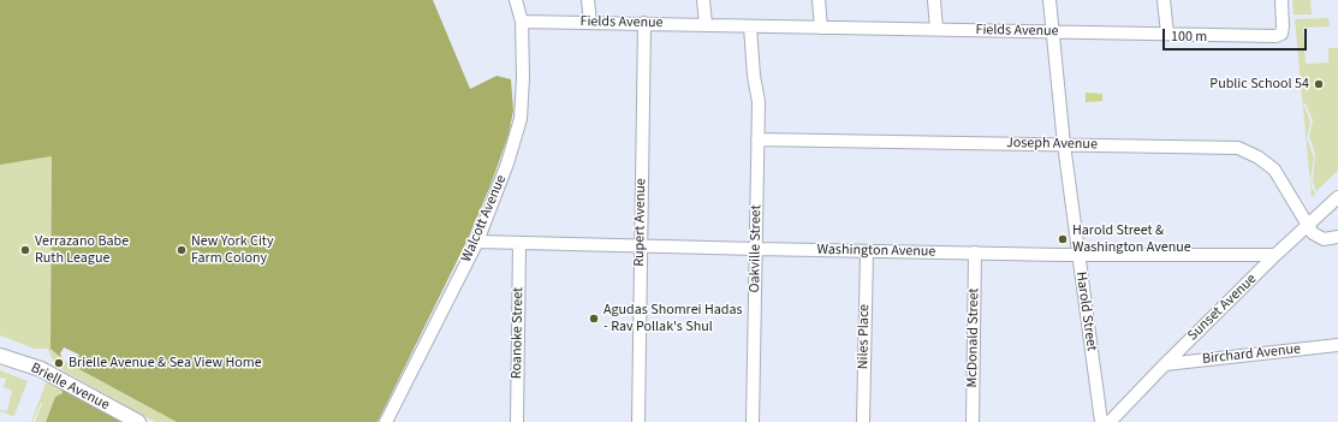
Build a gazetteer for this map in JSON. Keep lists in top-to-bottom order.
{
  "streets": {
    "street": [
      "Fields Avenue",
      "Joseph Avenue",
      "Walcott Avenue",
      "Rupert Avenue",
      "Oakville Street",
      "Washington Avenue",
      "Sunset Avenue",
      "Harold Street",
      "Roanoke Street",
      "Niles Place",
      "McDonald Street",
      "Birchard Avenue",
      "Brielle Avenue"
    ]
  },
  "crossings": [
    ["Fields Avenue", "Walcott Avenue"],
    ["Fields Avenue", "Rupert Avenue"],
    ["Fields Avenue", "Oakville Street"],
    ["Fields Avenue", "Harold Street"],
    ["Joseph Avenue", "Oakville Street"],
    ["Joseph Avenue", "Sunset Avenue"],
    ["Joseph Avenue", "Harold Street"],
    ["Walcott Avenue", "Washington Avenue"],
    ["Rupert Avenue", "Washington Avenue"],
    ["Oakville Street", "Washington Avenue"],
    ["Washington Avenue", "Sunset Avenue"],
    ["Washington Avenue", "Harold Street"],
    ["Washington Avenue", "Roanoke Street"],
    ["Washington Avenue", "Niles Place"],
    ["Washington Avenue", "McDonald Street"],
    ["Sunset Avenue", "Birchard Avenue"]
  ],
  "places": [
    "Public School 54",
    "Harold Street & Washington Avenue",
    "Verrazano Babe Ruth League",
    "New York City Farm Colony",
    "Agudas Shomrei Hadas - Rav Pollak's Shul",
    "Brielle Avenue & Sea View Home"
  ],
  "scale_bar": "100 m"
}
